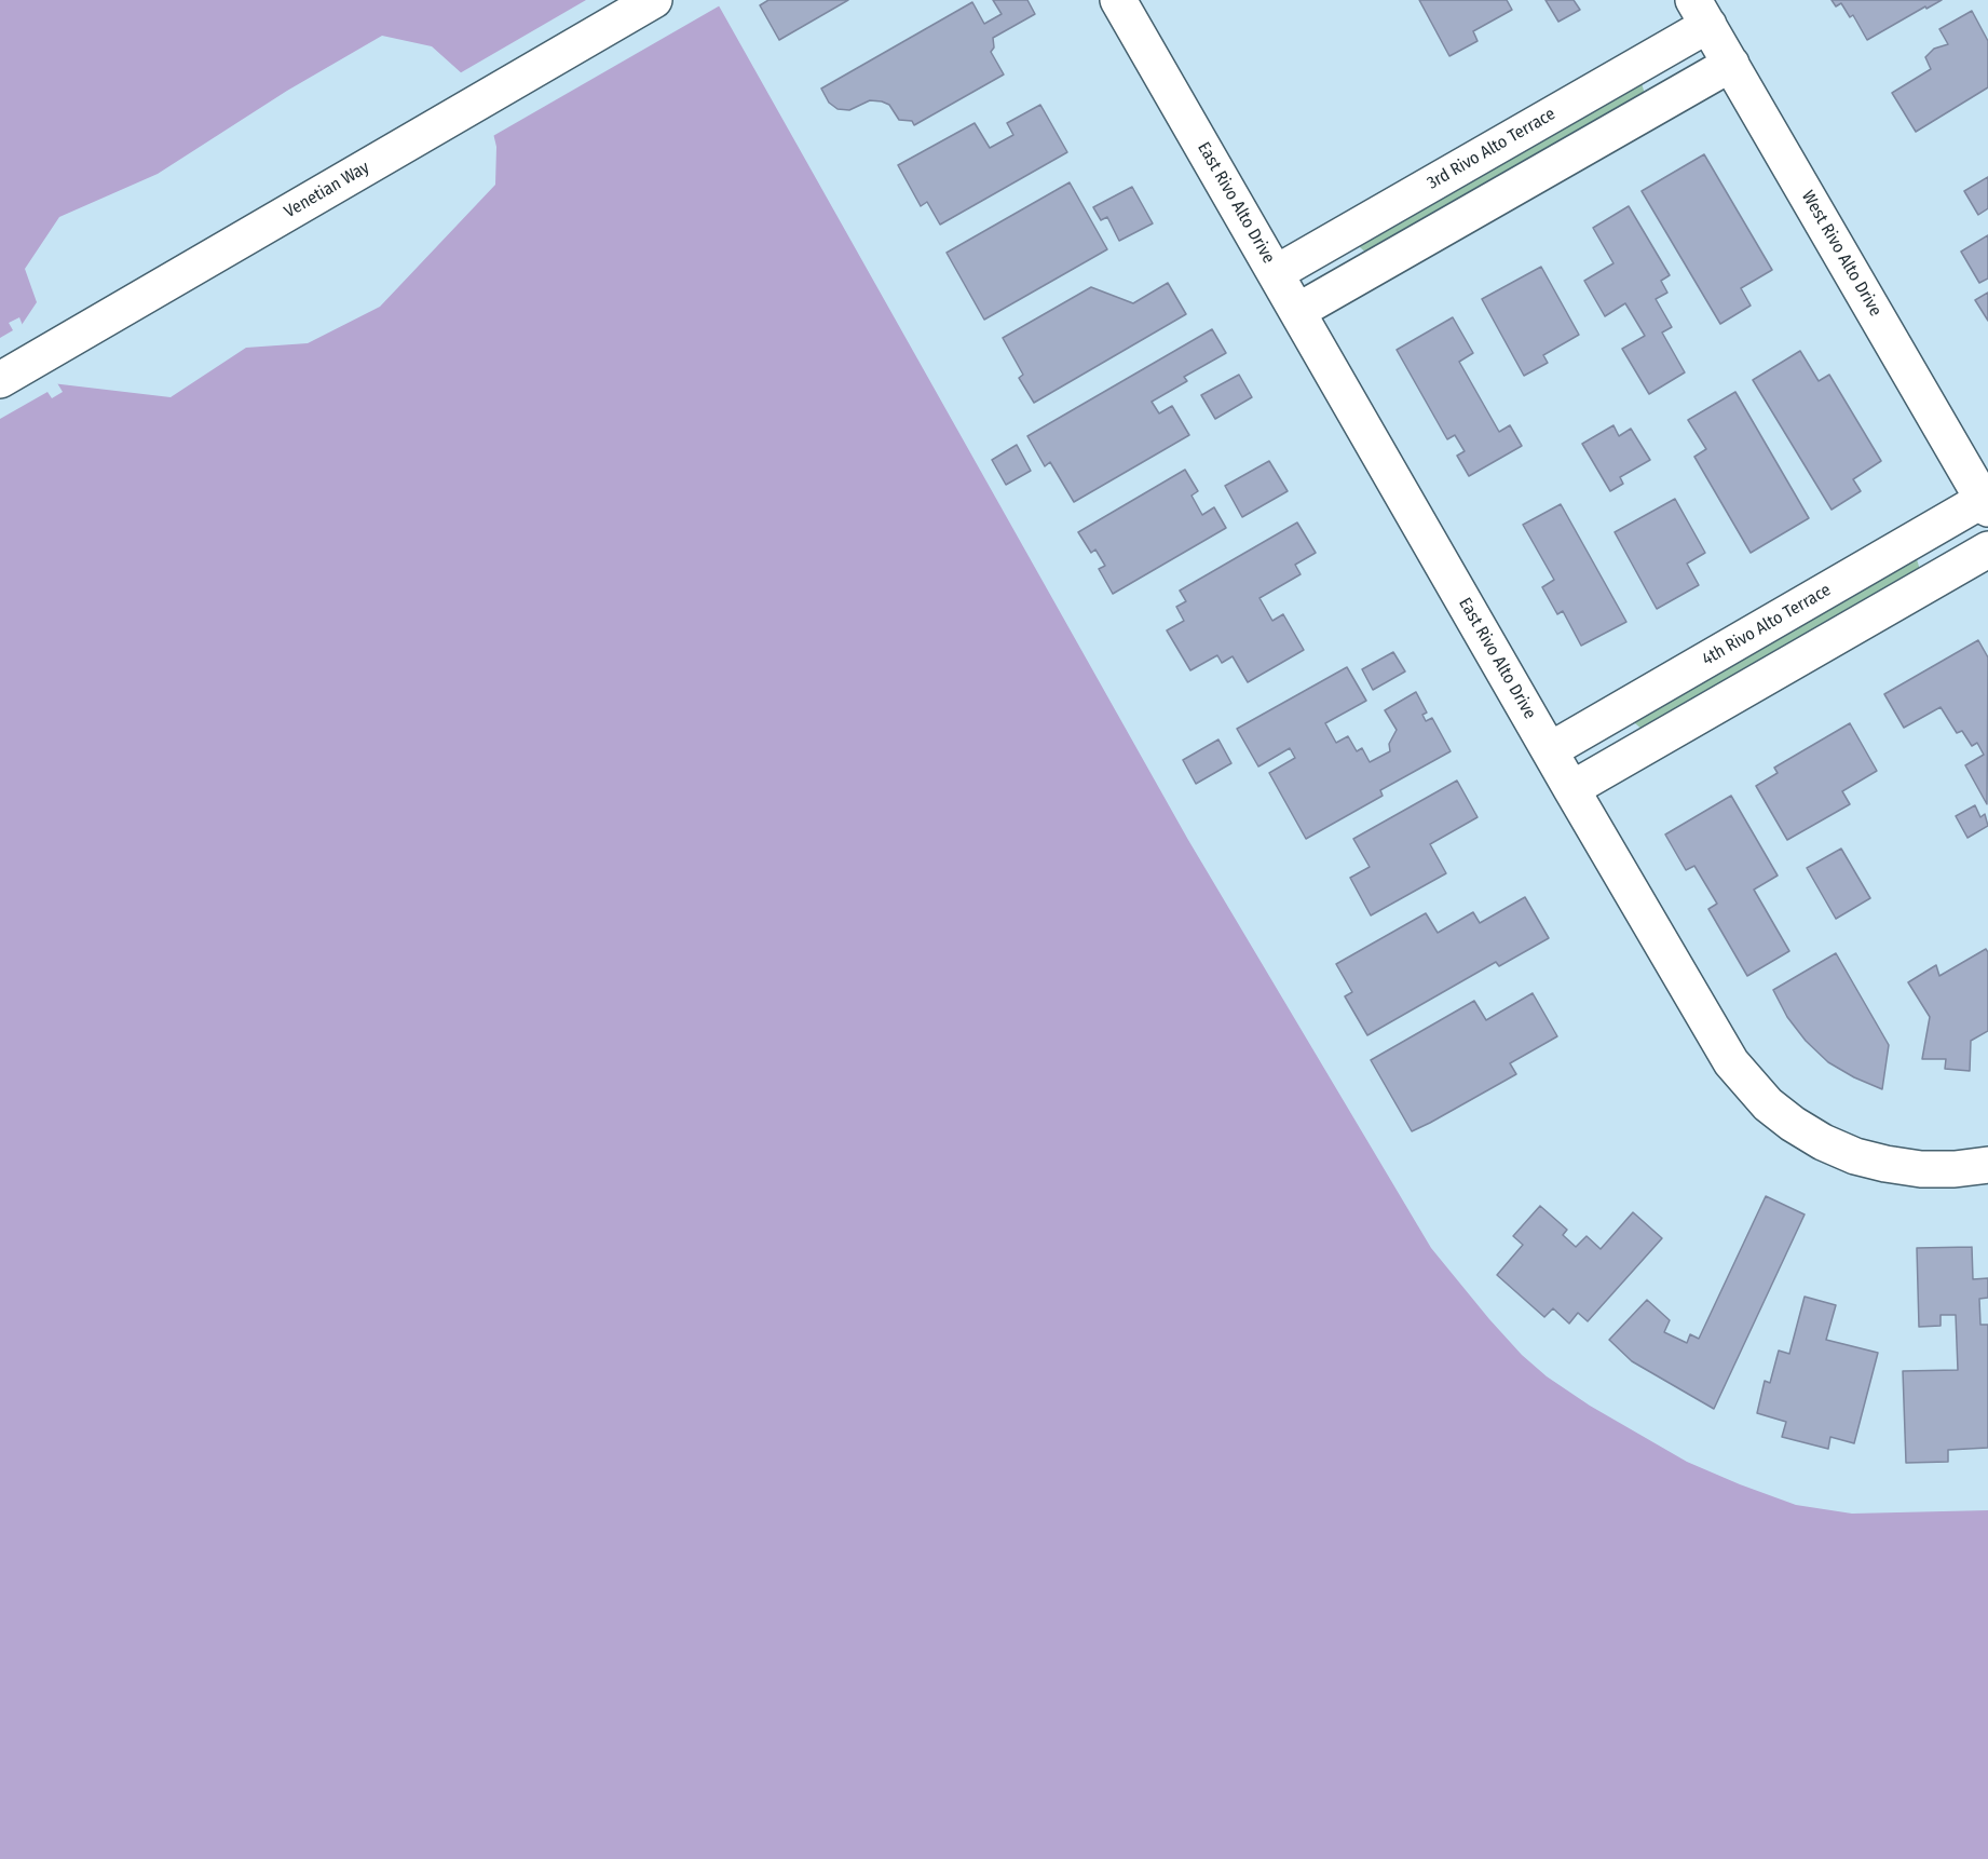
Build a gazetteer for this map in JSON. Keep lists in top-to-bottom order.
{
  "streets": {
    "street": [
      "3rd Rivo Alto Terrace",
      "Venetian Way",
      "East Rivo Alto Drive",
      "West Rivo Alto Drive",
      "4th Rivo Alto Terrace"
    ]
  },
  "crossings": [
    ["3rd Rivo Alto Terrace", "East Rivo Alto Drive"],
    ["3rd Rivo Alto Terrace", "West Rivo Alto Drive"],
    ["East Rivo Alto Drive", "4th Rivo Alto Terrace"],
    ["West Rivo Alto Drive", "4th Rivo Alto Terrace"]
  ]
}
